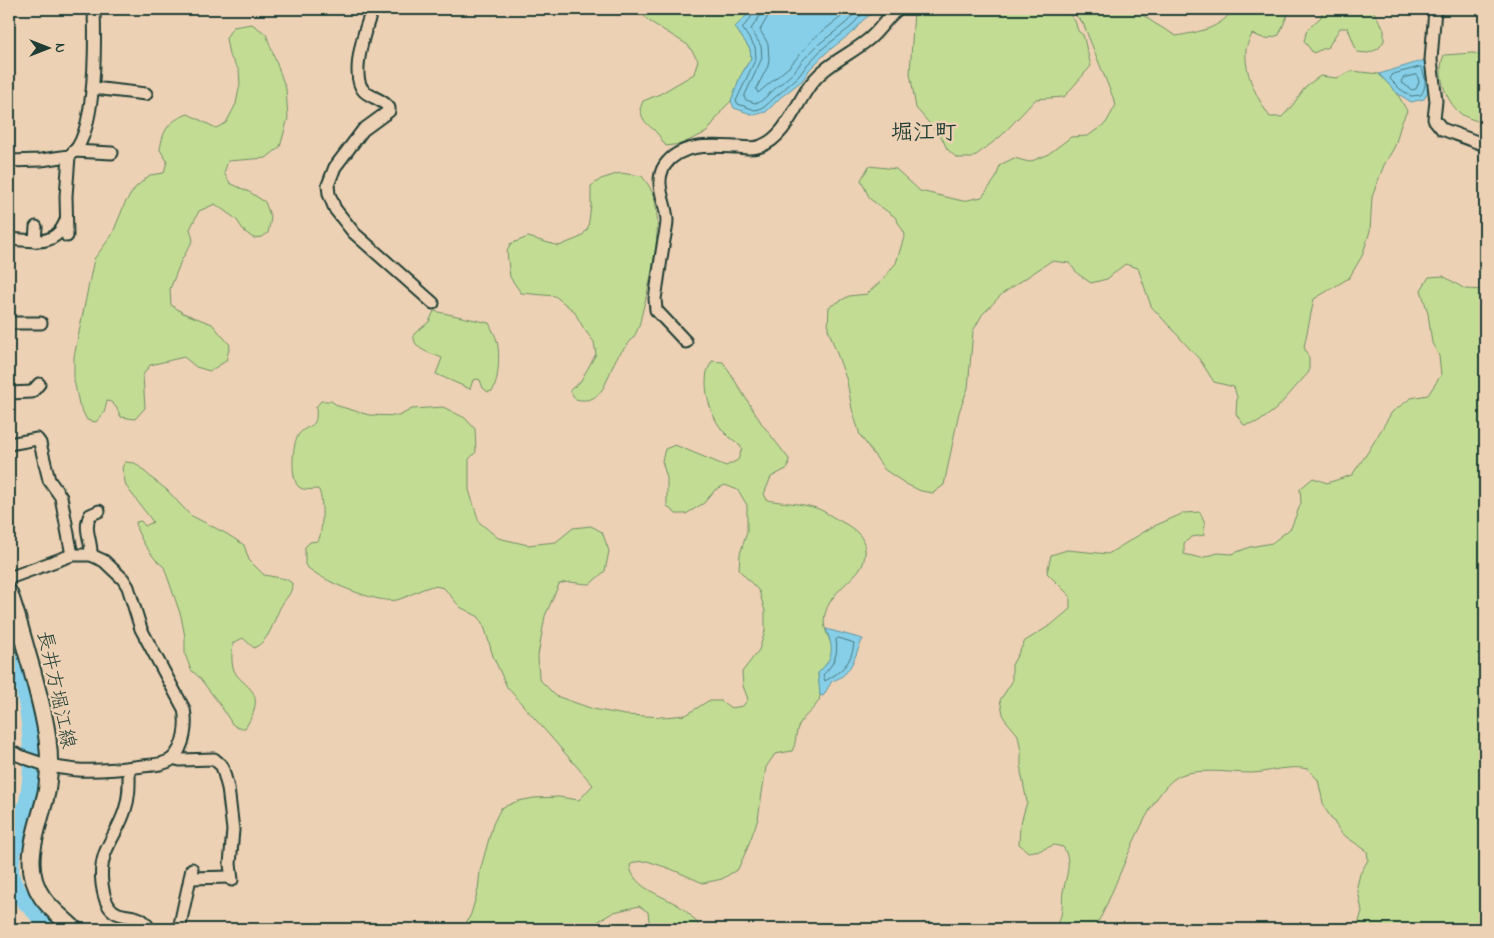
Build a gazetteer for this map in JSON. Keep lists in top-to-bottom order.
{
  "streets": {
    "main road": ["長井方堀江線"]
  },
  "districts": ["堀江町"],
  "north": "right"
}
